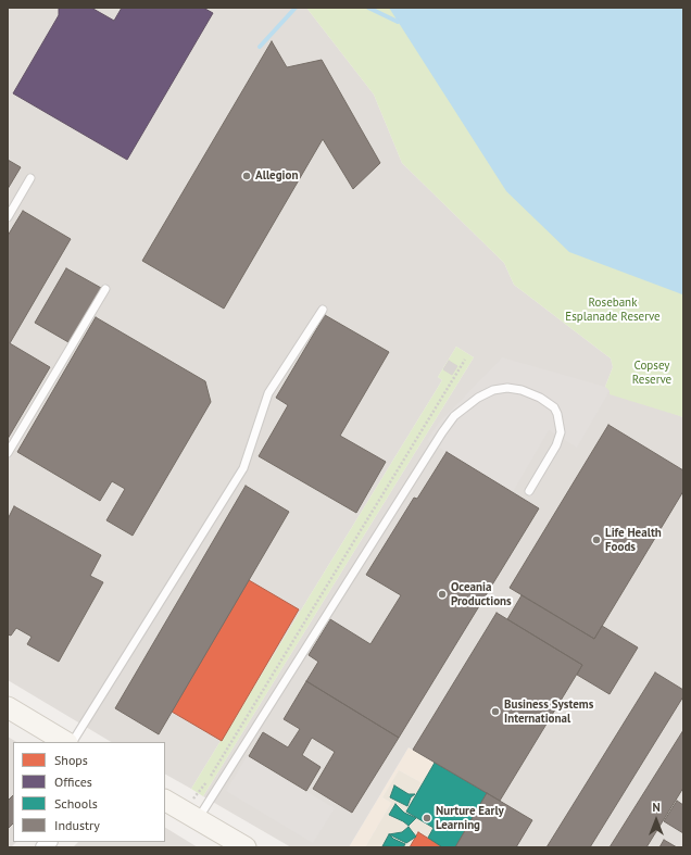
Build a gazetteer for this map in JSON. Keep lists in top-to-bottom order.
{
  "parks": ["Rosebank Esplanade Reserve", "Copsey Reserve"],
  "places": [
    "Allegion",
    "Life Health Foods",
    "Oceania Productions",
    "Business Systems International",
    "Nurture Early Learning"
  ],
  "legend": [
    "Shops",
    "Offices",
    "Schools",
    "Industry"
  ],
  "north": "top"
}
